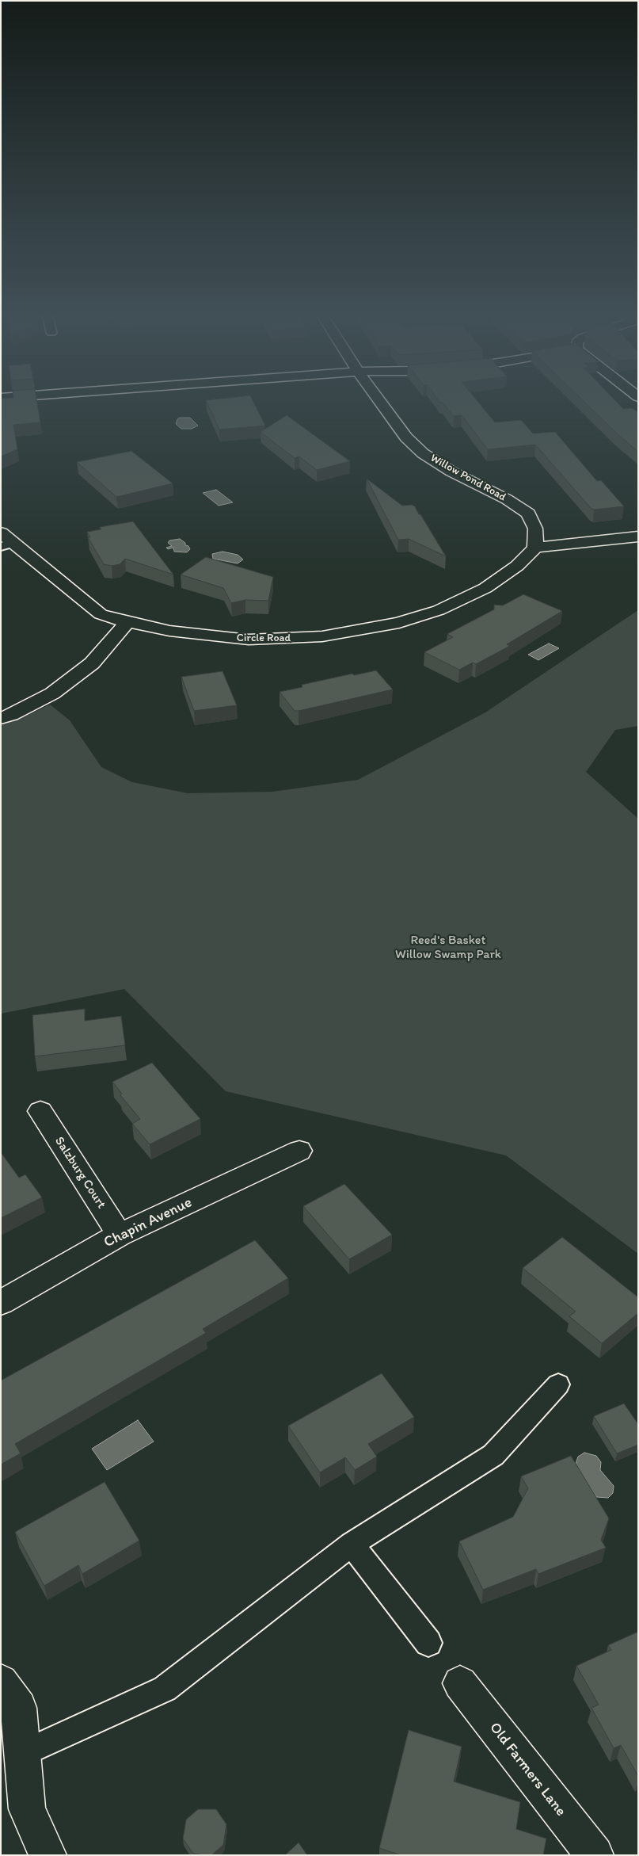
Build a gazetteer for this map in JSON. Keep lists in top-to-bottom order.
{
  "streets": {
    "street": [
      "Willow Pond Road",
      "Circle Road",
      "Salzburg Court",
      "Chapin Avenue",
      "Old Farmers Lane"
    ]
  },
  "crossings": [
    ["Willow Pond Road", "Circle Road"],
    ["Salzburg Court", "Chapin Avenue"]
  ],
  "parks": ["Reed's Basket Willow Swamp Park"]
}
